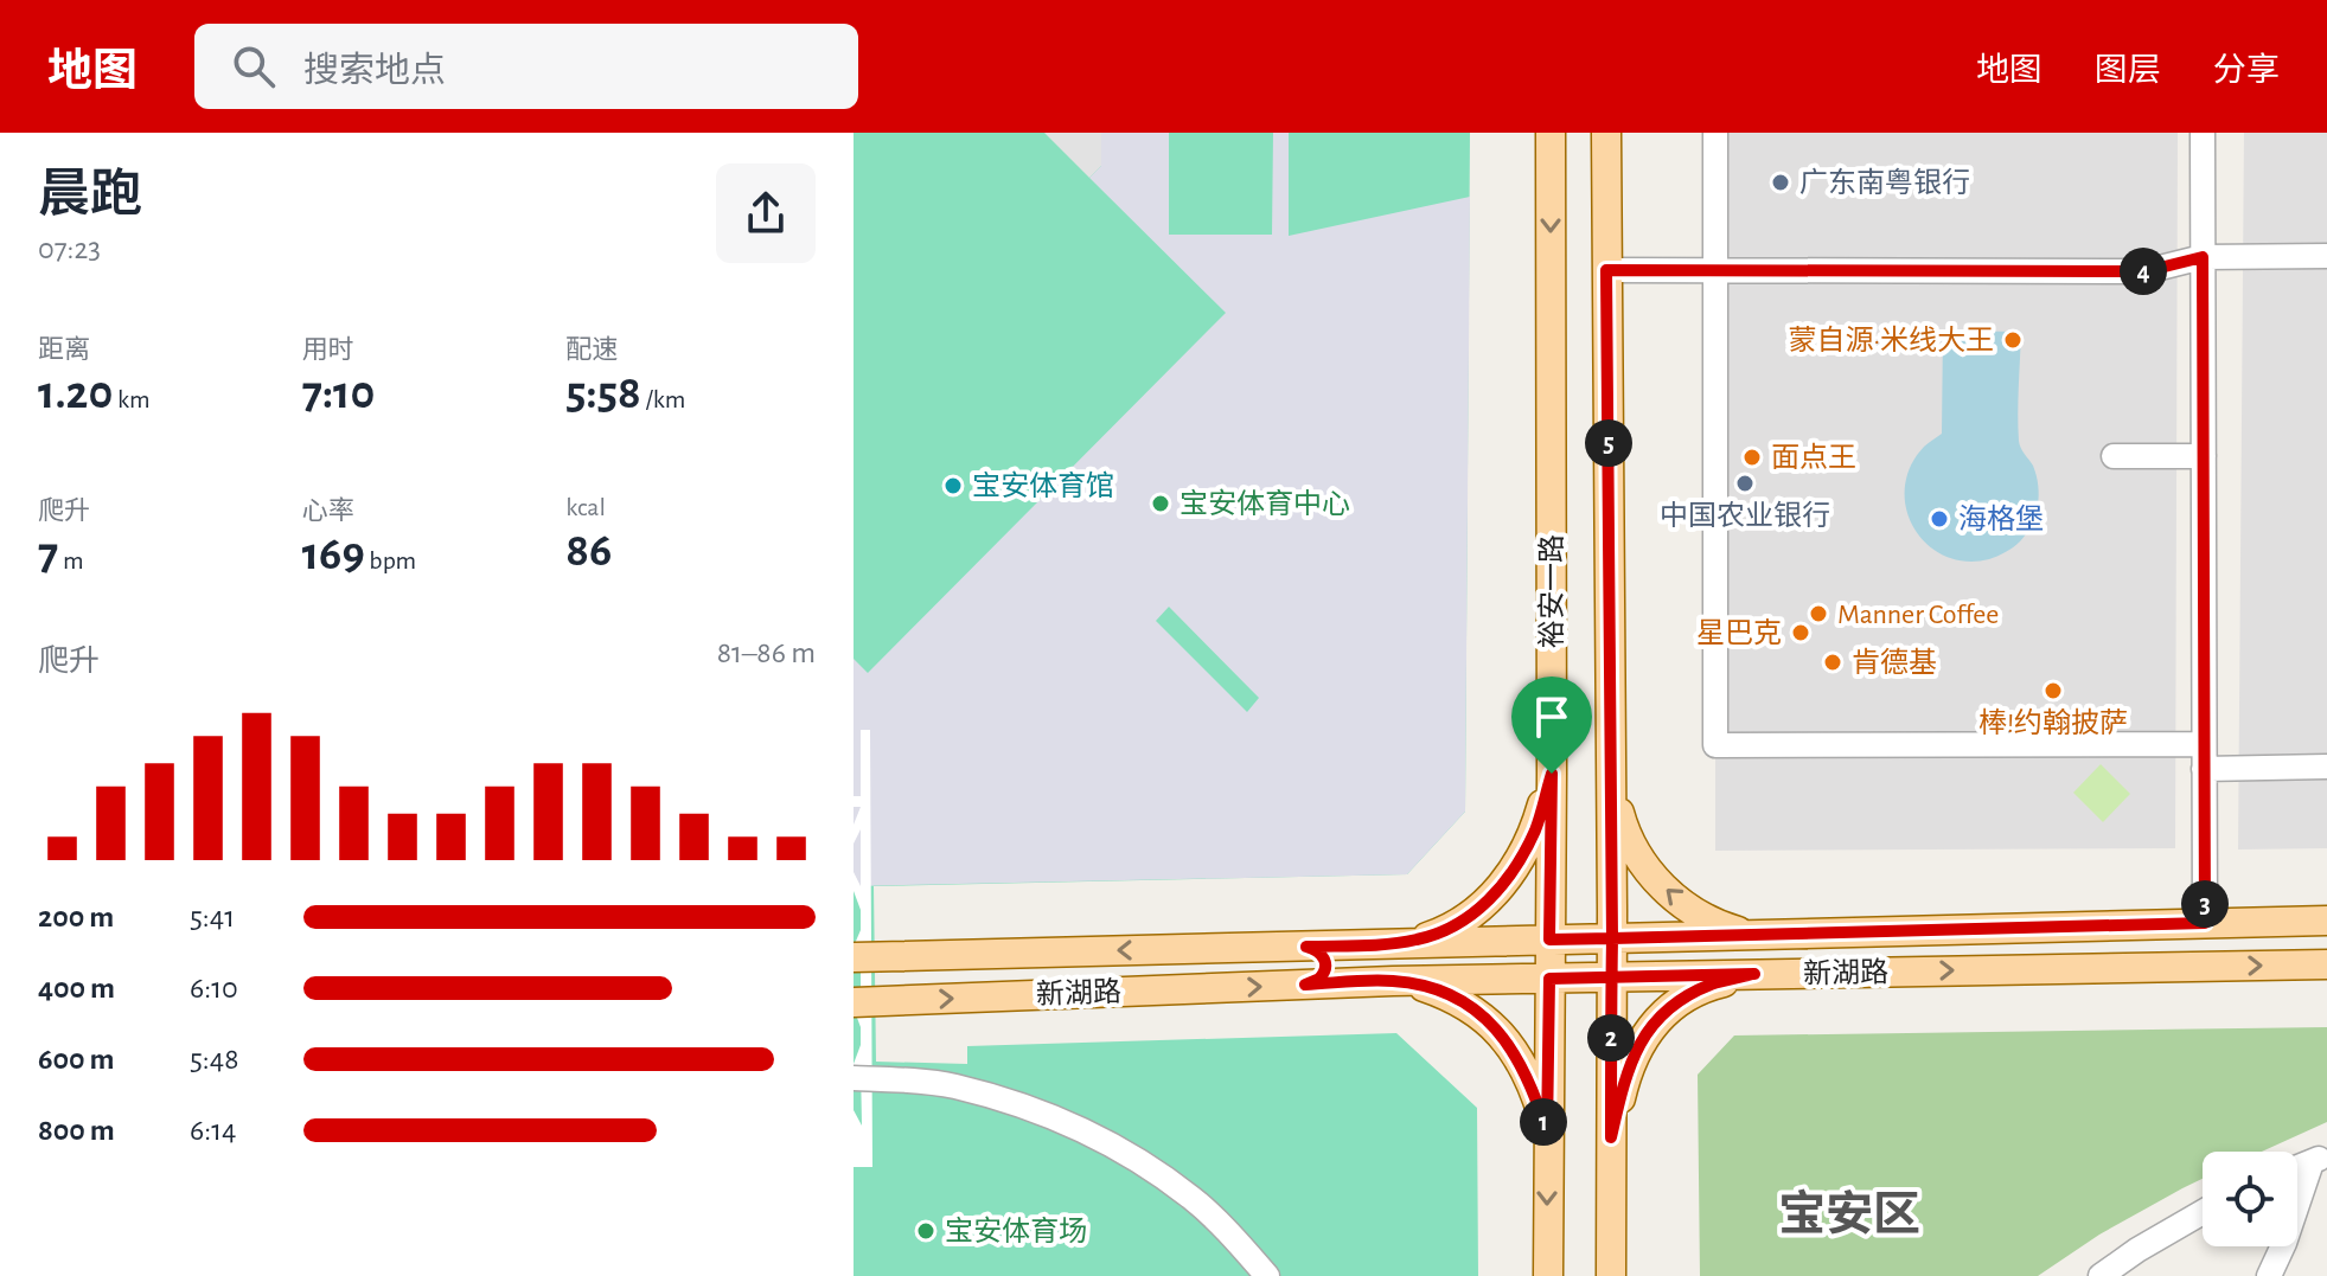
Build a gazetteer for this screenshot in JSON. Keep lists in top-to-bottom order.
{
  "streets": {
    "main road": ["裕安一路", "新湖路"]
  },
  "crossings": [
    ["裕安一路", "新湖路"]
  ],
  "districts": ["宝安区"],
  "places": [
    "广东南粤银行",
    "蒙自源·米线大王",
    "面点王",
    "中国农业银行",
    "宝安体育馆",
    "宝安体育中心",
    "海格堡",
    "Manner Coffee",
    "星巴克",
    "肯德基",
    "棒!约翰披萨",
    "宝安体育场"
  ],
  "page": {
    "header": "地图",
    "search": "搜索地点",
    "nav": ["地图", "图层", "分享"],
    "heading": ["晨跑", "07:23"],
    "pins": [
      "4",
      "5",
      "3",
      "2",
      "1"
    ],
    "stats": [
      ["距离", "1.20 km"],
      ["用时", "7:10"],
      ["配速", "5:58 /km"],
      ["爬升", "7 m"],
      ["心率", "169 bpm"],
      ["kcal", "86"]
    ],
    "chart": ["爬升", "81–86 m"],
    "list": [
      {
        "name": "200 m",
        "note": "5:41"
      },
      {
        "name": "400 m",
        "note": "6:10"
      },
      {
        "name": "600 m",
        "note": "5:48"
      },
      {
        "name": "800 m",
        "note": "6:14"
      }
    ]
  }
}
